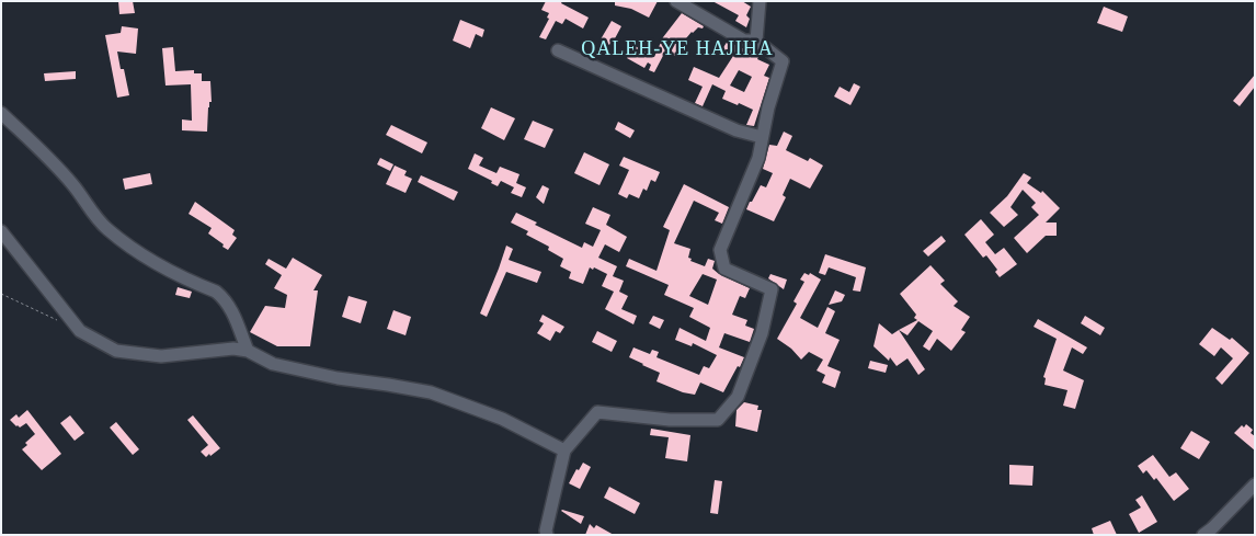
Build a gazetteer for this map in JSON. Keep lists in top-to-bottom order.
{
  "districts": ["QALEH-YE HAJIHA"]
}
